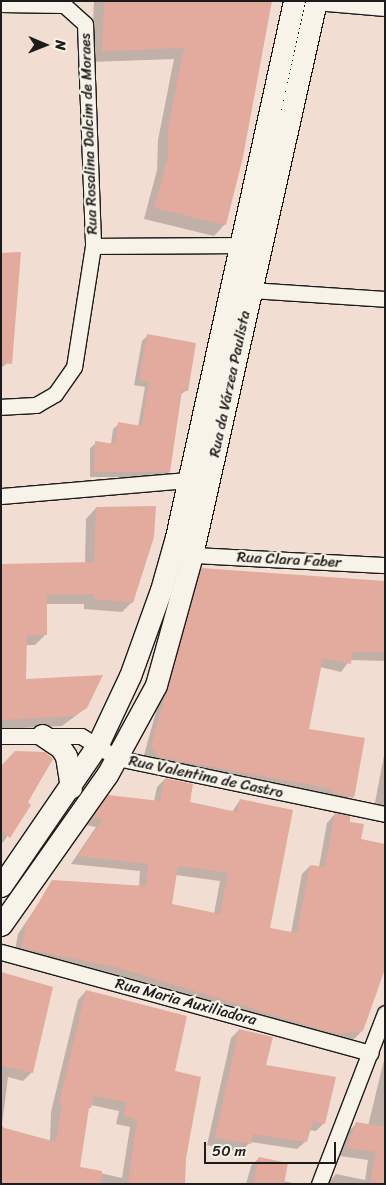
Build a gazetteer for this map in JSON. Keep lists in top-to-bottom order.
{
  "streets": {
    "main road": ["Rua da Várzea Paulista"],
    "street": [
      "Rua Rosalina Dalcim de Moraes",
      "Rua Clara Faber",
      "Rua Valentina de Castro",
      "Rua Maria Auxiliadora"
    ]
  },
  "crossings": [
    ["Rua da Várzea Paulista", "Rua Clara Faber"],
    ["Rua da Várzea Paulista", "Rua Valentina de Castro"]
  ],
  "scale_bar": "50 m",
  "north": "right"
}
